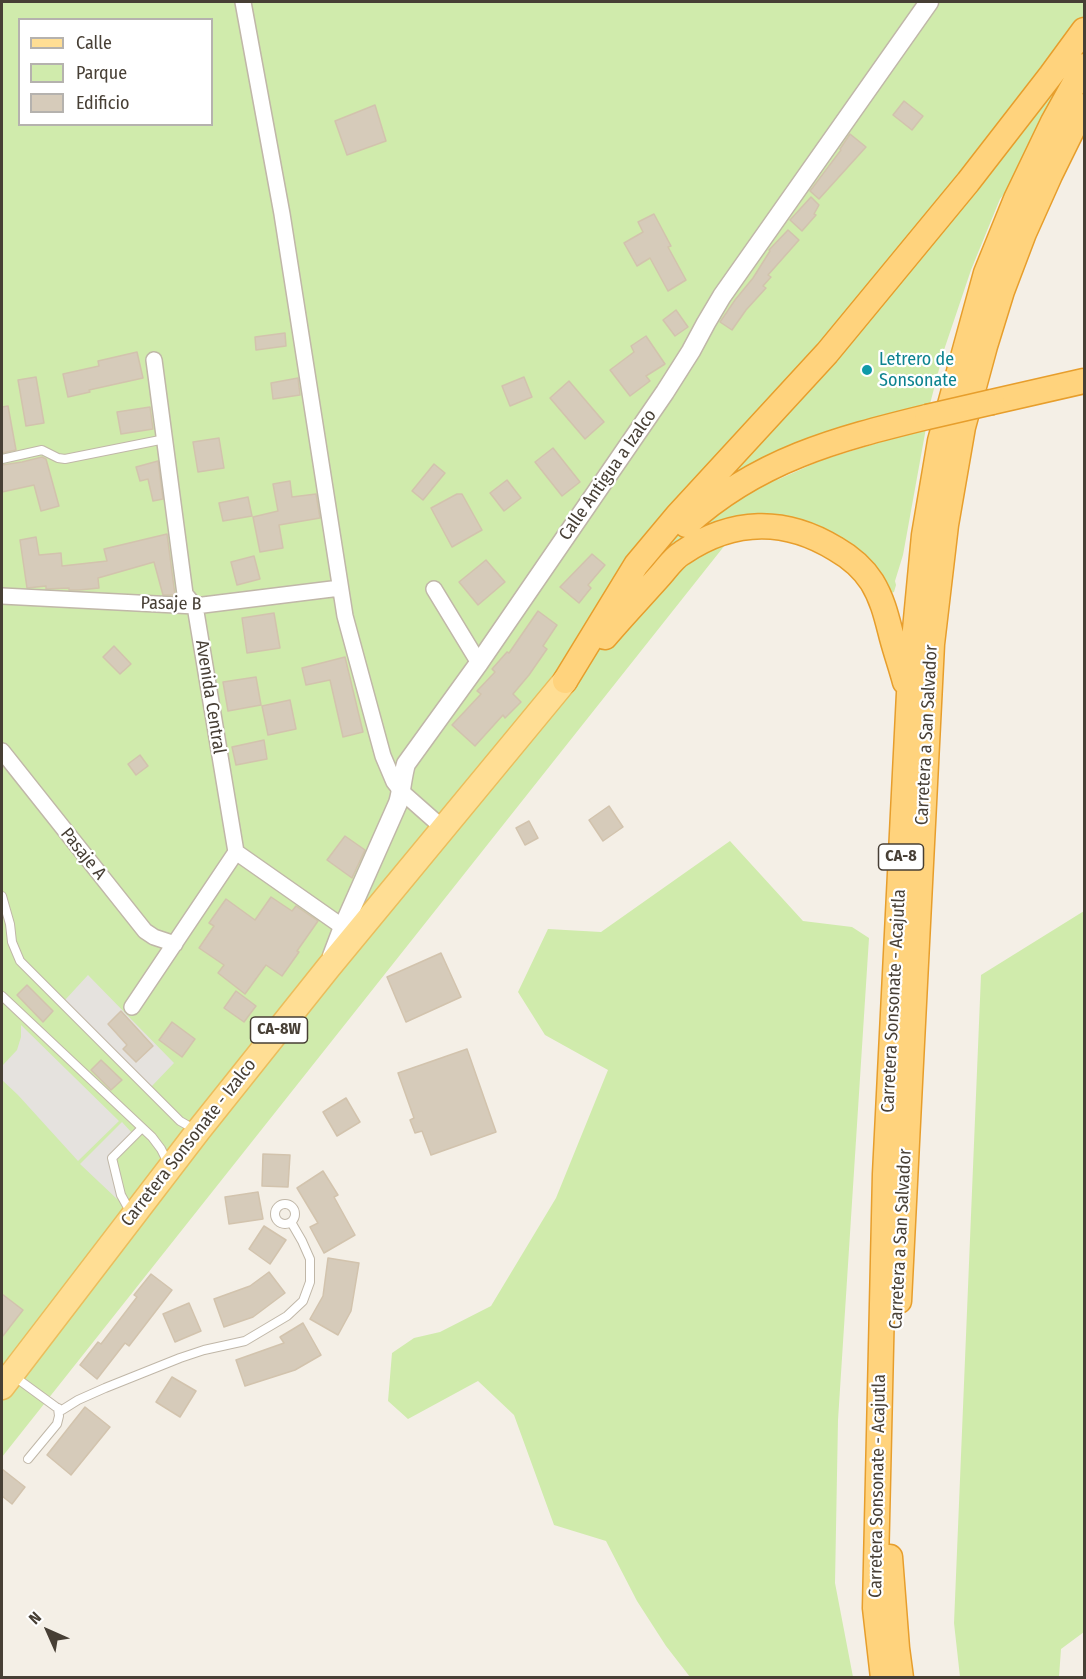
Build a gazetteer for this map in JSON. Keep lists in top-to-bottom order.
{
  "streets": {
    "highway": ["Carretera a San Salvador", "CA-8", "Carretera Sonsonate - Acajutla"],
    "main road": ["CA-8W", "Carretera Sonsonate - Izalco"],
    "street": [
      "Calle Antigua a Izalco",
      "Pasaje B",
      "Avenida Central",
      "Pasaje A"
    ]
  },
  "crossings": [
    ["Calle Antigua a Izalco", "Carretera Sonsonate - Izalco"],
    ["Pasaje B", "Avenida Central"]
  ],
  "places": ["Letrero de Sonsonate"],
  "legend": ["Calle", "Parque", "Edificio"],
  "north": "top left"
}
